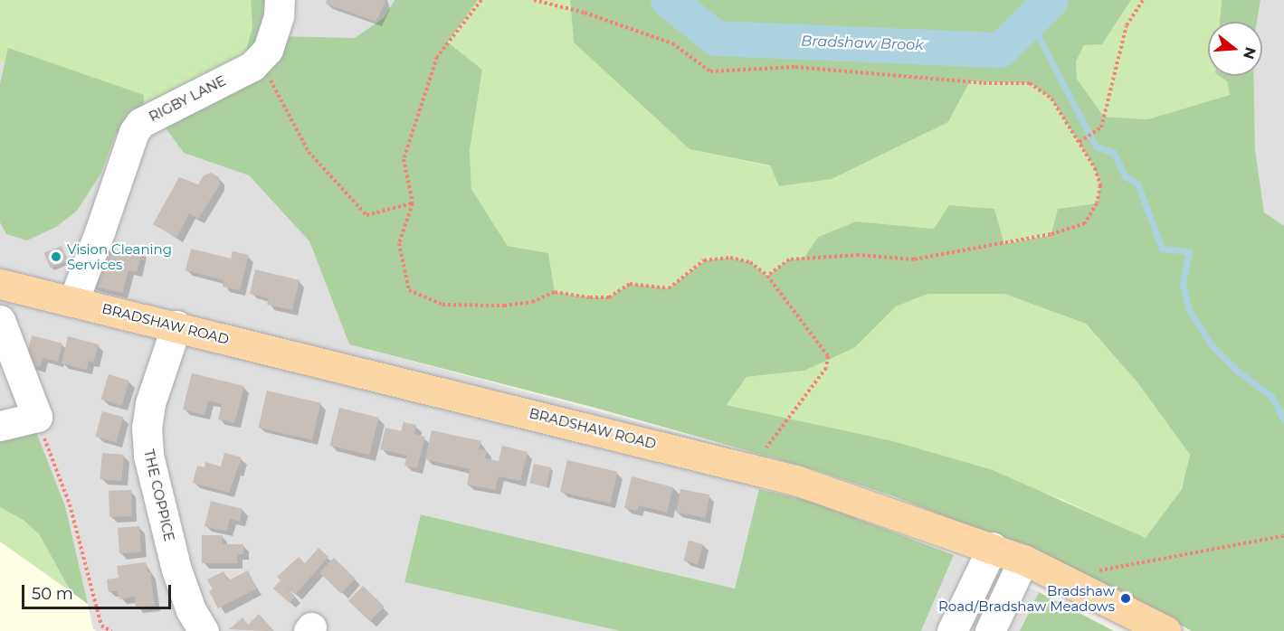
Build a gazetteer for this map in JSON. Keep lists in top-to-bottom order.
{
  "streets": {
    "main road": ["BRADSHAW ROAD"],
    "street": ["RIGBY LANE", "THE COPPICE"]
  },
  "crossings": [
    ["RIGBY LANE", "BRADSHAW ROAD"],
    ["BRADSHAW ROAD", "THE COPPICE"]
  ],
  "water": ["Bradshaw Brook"],
  "places": ["Vision Cleaning Services", "Bradshaw Road/Bradshaw Meadows"],
  "scale_bar": "50 m",
  "north": "right"
}
